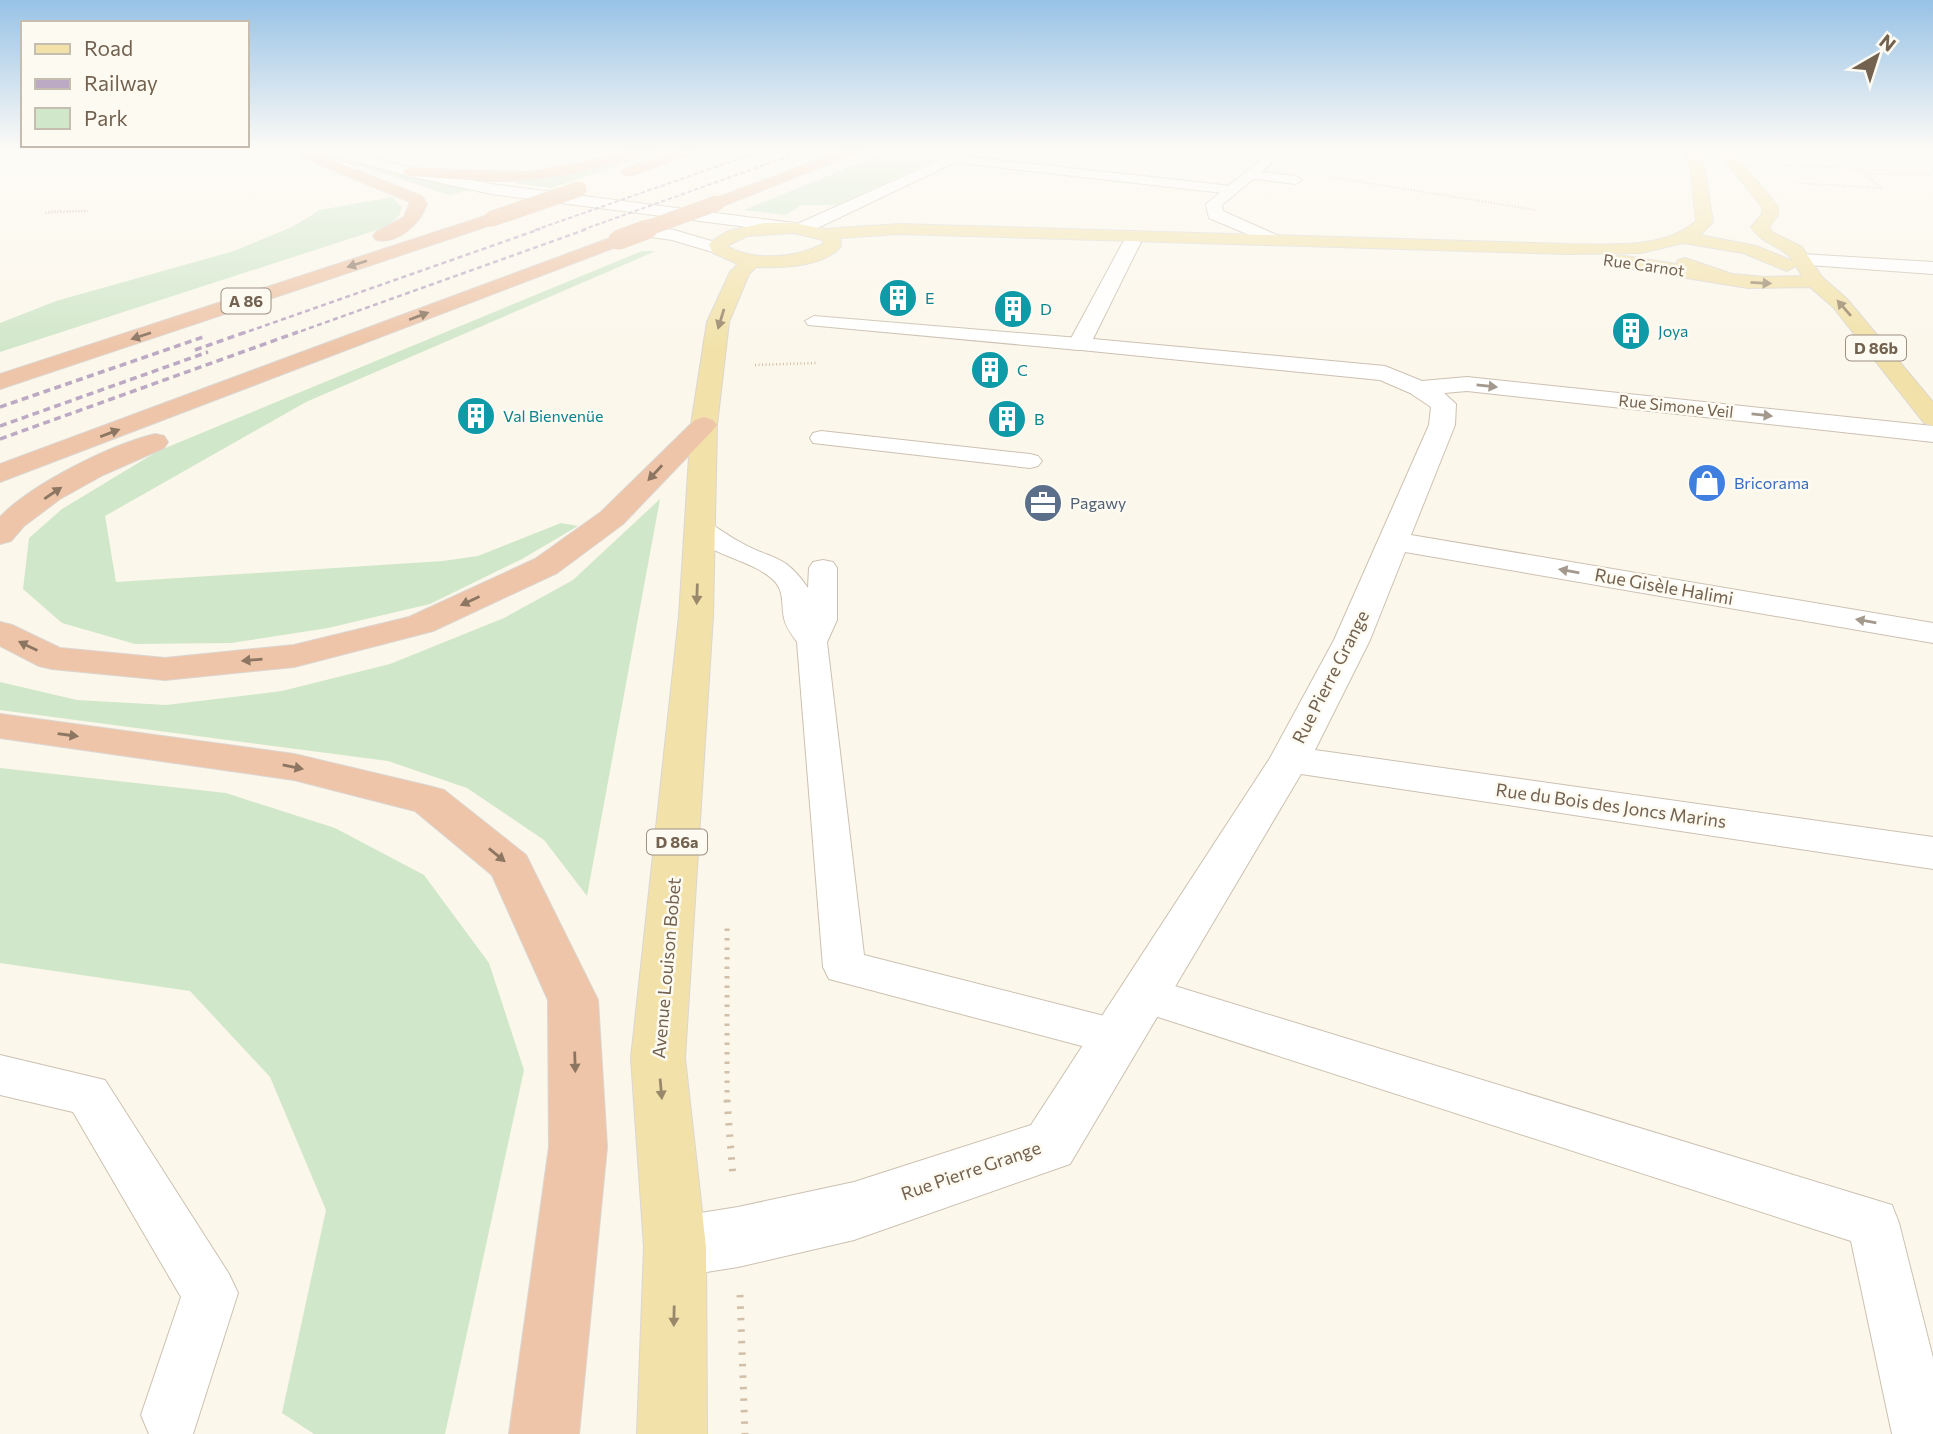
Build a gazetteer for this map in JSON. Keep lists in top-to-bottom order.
{
  "streets": {
    "highway": ["A 86"],
    "main road": [
      "Rue Carnot",
      "D 86b",
      "D 86a",
      "Avenue Louison Bobet"
    ],
    "street": [
      "Rue Simone Veil",
      "Rue Gisèle Halimi",
      "Rue Pierre Grange",
      "Rue du Bois des Joncs Marins"
    ]
  },
  "crossings": [
    ["Rue Carnot", "D 86b"],
    ["Rue Simone Veil", "Rue Pierre Grange"],
    ["Rue Gisèle Halimi", "Rue Pierre Grange"],
    ["Rue Pierre Grange", "Rue du Bois des Joncs Marins"],
    ["Rue Pierre Grange", "Avenue Louison Bobet"]
  ],
  "one_way": ["Rue Simone Veil", "Rue Gisèle Halimi", "Avenue Louison Bobet"],
  "places": {
    "building": [
      "E",
      "D",
      "Joya",
      "C",
      "Val Bienvenüe",
      "B"
    ],
    "shop": ["Bricorama"],
    "office": ["Pagawy"]
  },
  "legend": ["Road", "Railway", "Park"],
  "north": "top right"
}
